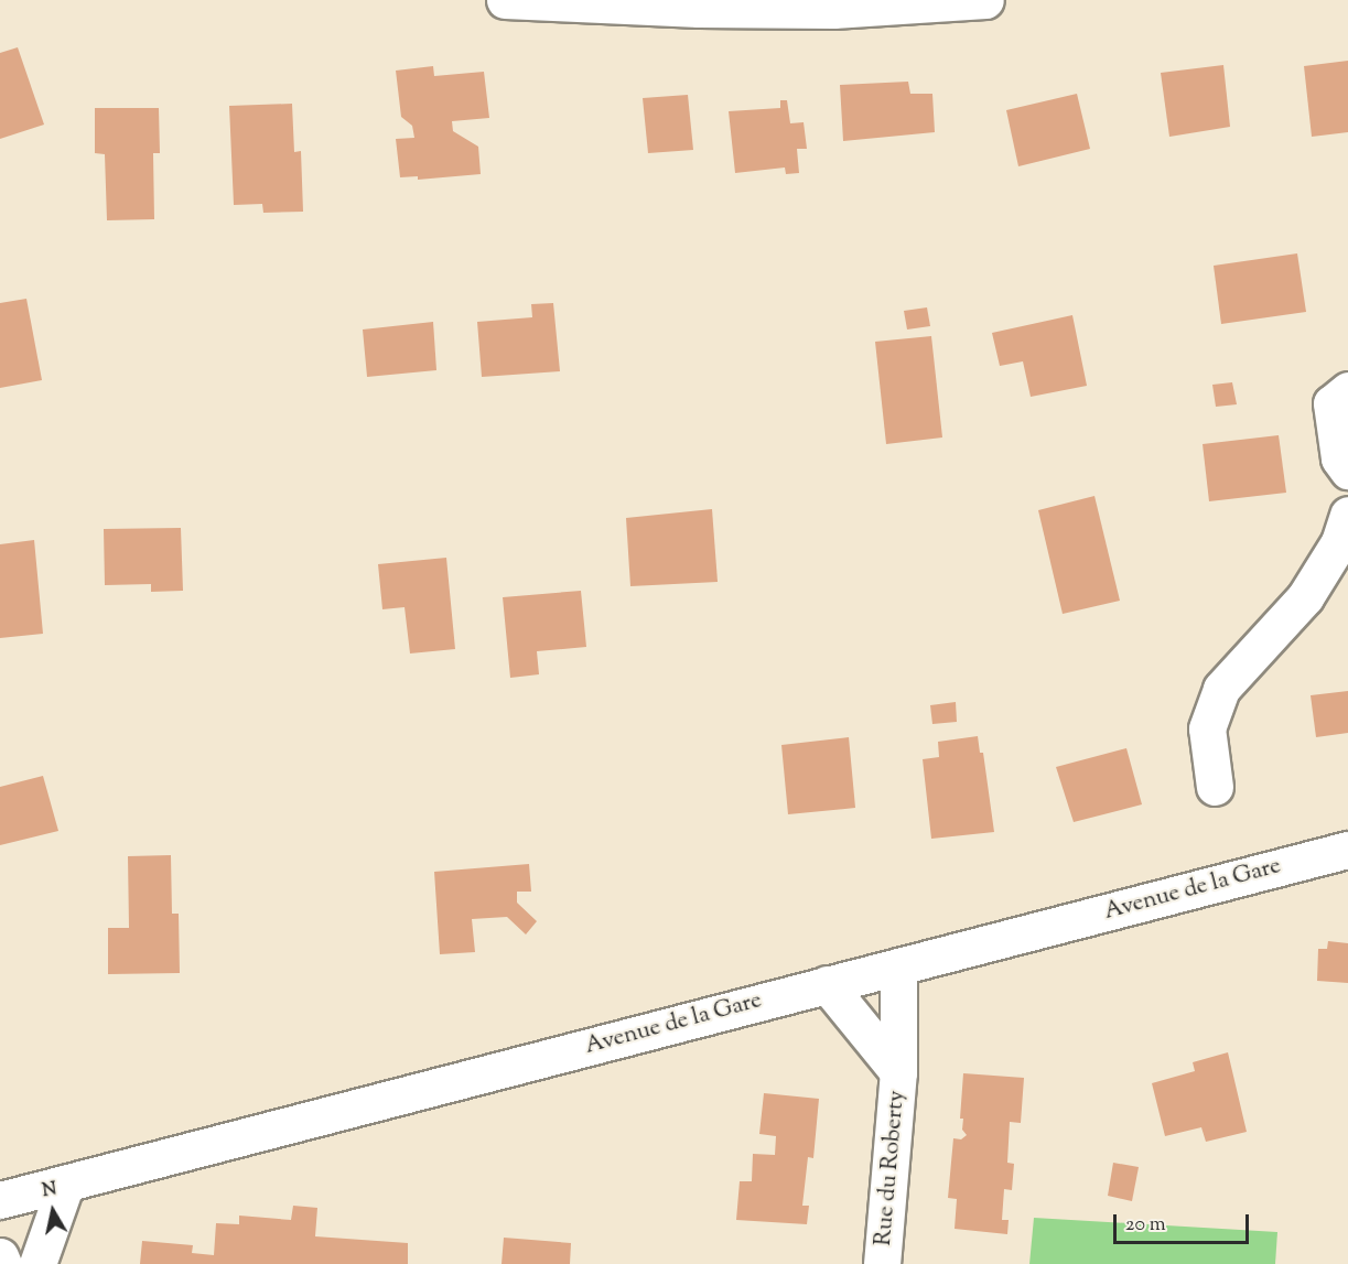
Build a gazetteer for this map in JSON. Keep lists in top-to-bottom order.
{
  "streets": {
    "street": ["Avenue de la Gare", "Rue du Roberty"]
  },
  "crossings": [
    ["Avenue de la Gare", "Rue du Roberty"]
  ],
  "scale_bar": "20 m",
  "north": "top"
}
